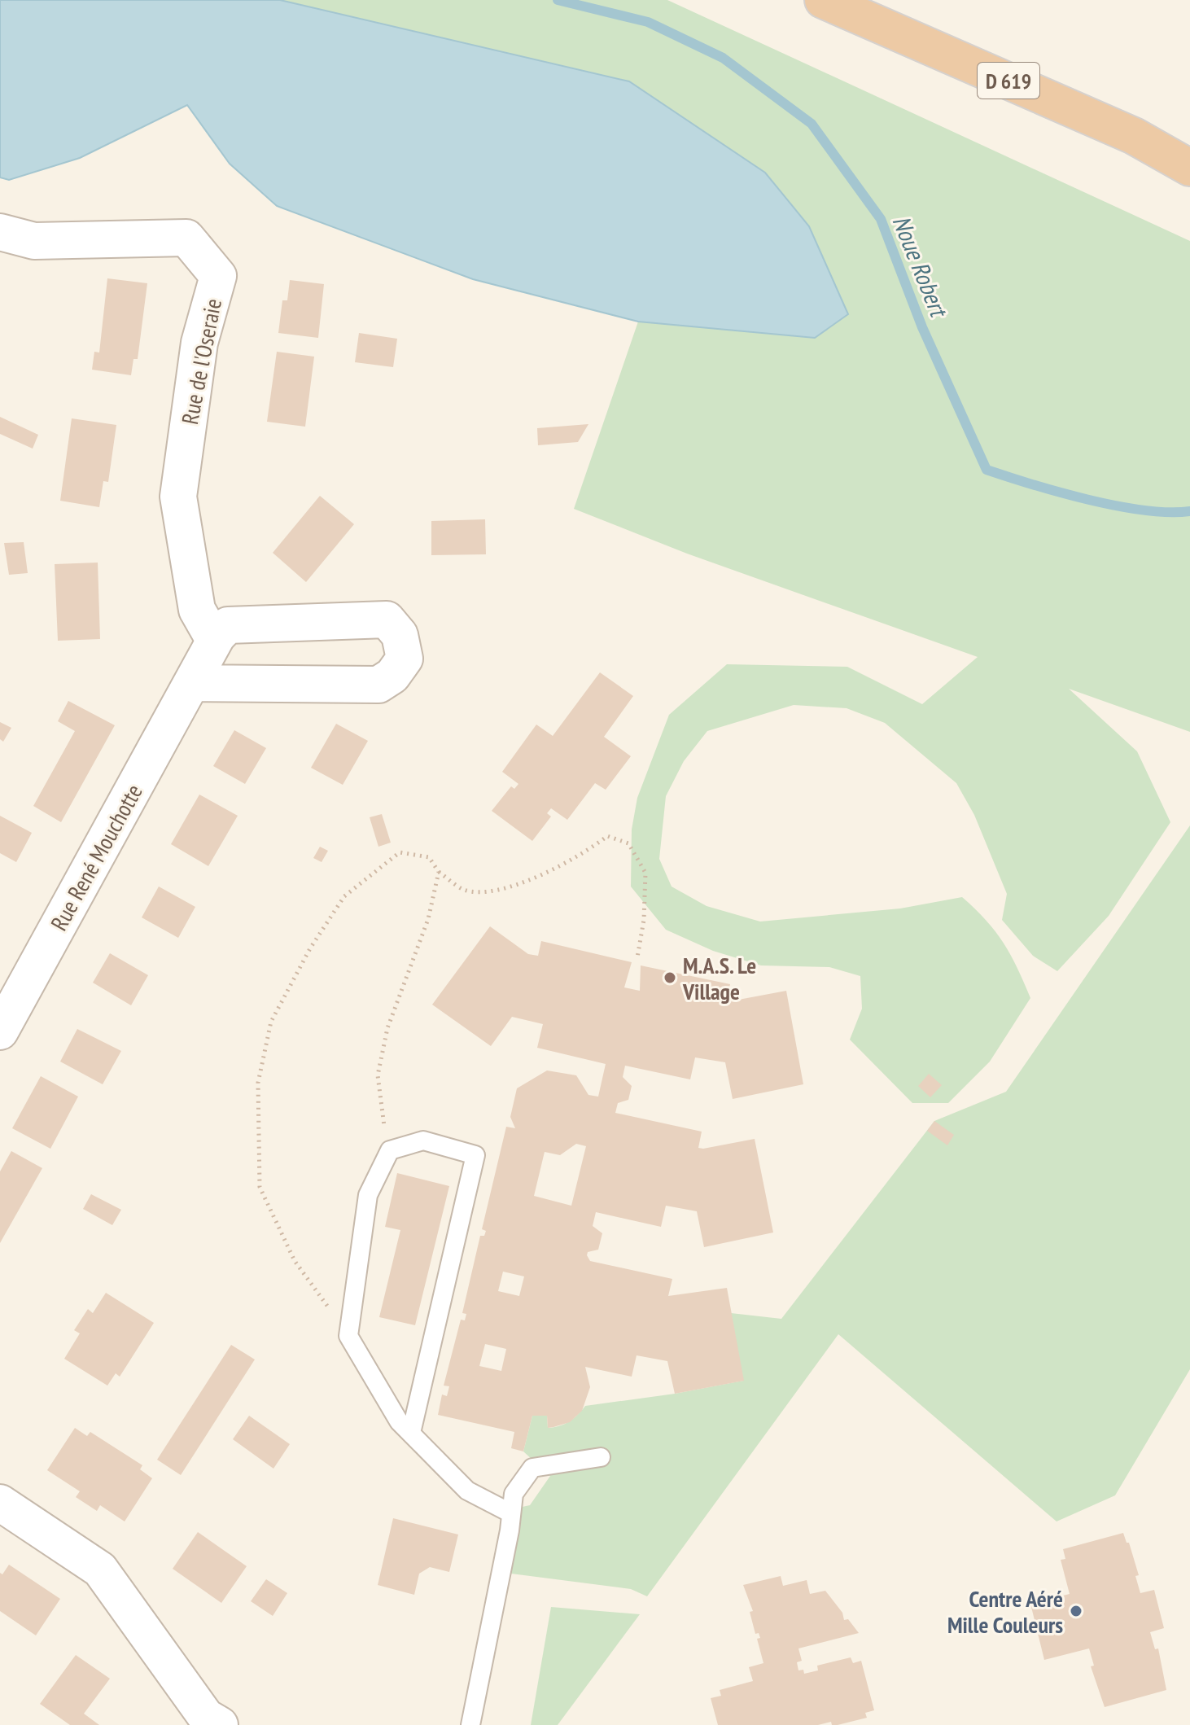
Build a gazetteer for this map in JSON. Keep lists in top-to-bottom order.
{
  "streets": {
    "highway": ["D 619"],
    "street": ["Rue de l'Oseraie", "Rue René Mouchotte"]
  },
  "crossings": [
    ["Rue de l'Oseraie", "Rue René Mouchotte"]
  ],
  "water": ["Noue Robert"],
  "places": ["M.A.S. Le Village", "Centre Aéré Mille Couleurs"]
}
